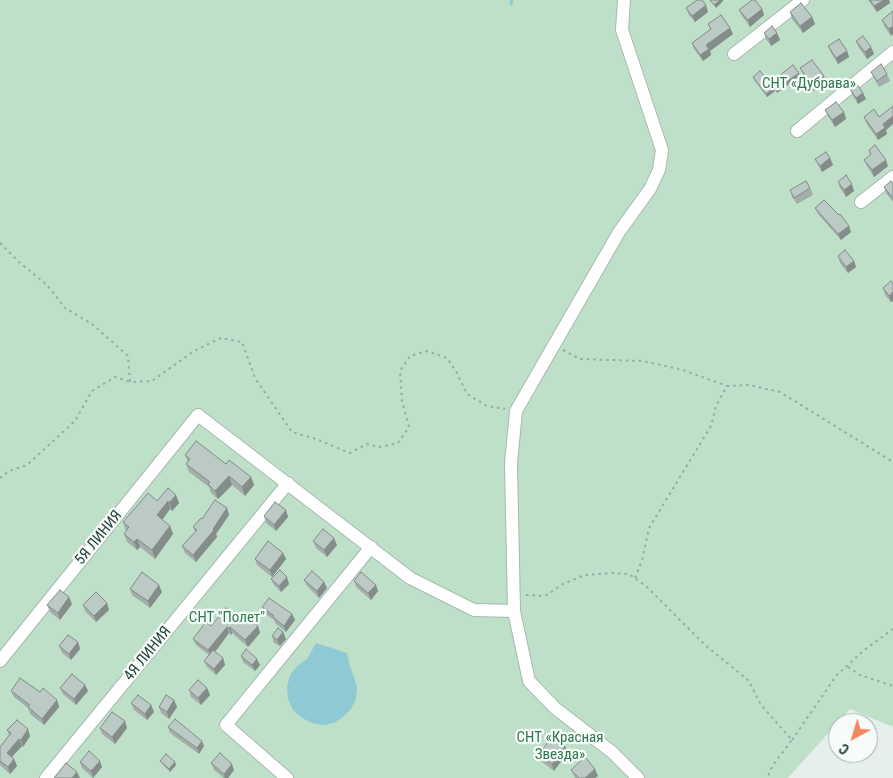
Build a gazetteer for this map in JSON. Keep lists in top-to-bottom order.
{
  "streets": {
    "street": ["5Я ЛИНИЯ", "4Я ЛИНИЯ"]
  },
  "crossings": [
    ["5Я ЛИНИЯ", "4Я ЛИНИЯ"]
  ],
  "parks": ["СНТ «Дубрава»", "СНТ \"Полет\"", "СНТ «Красная Звезда»"],
  "north": "bottom left"
}
